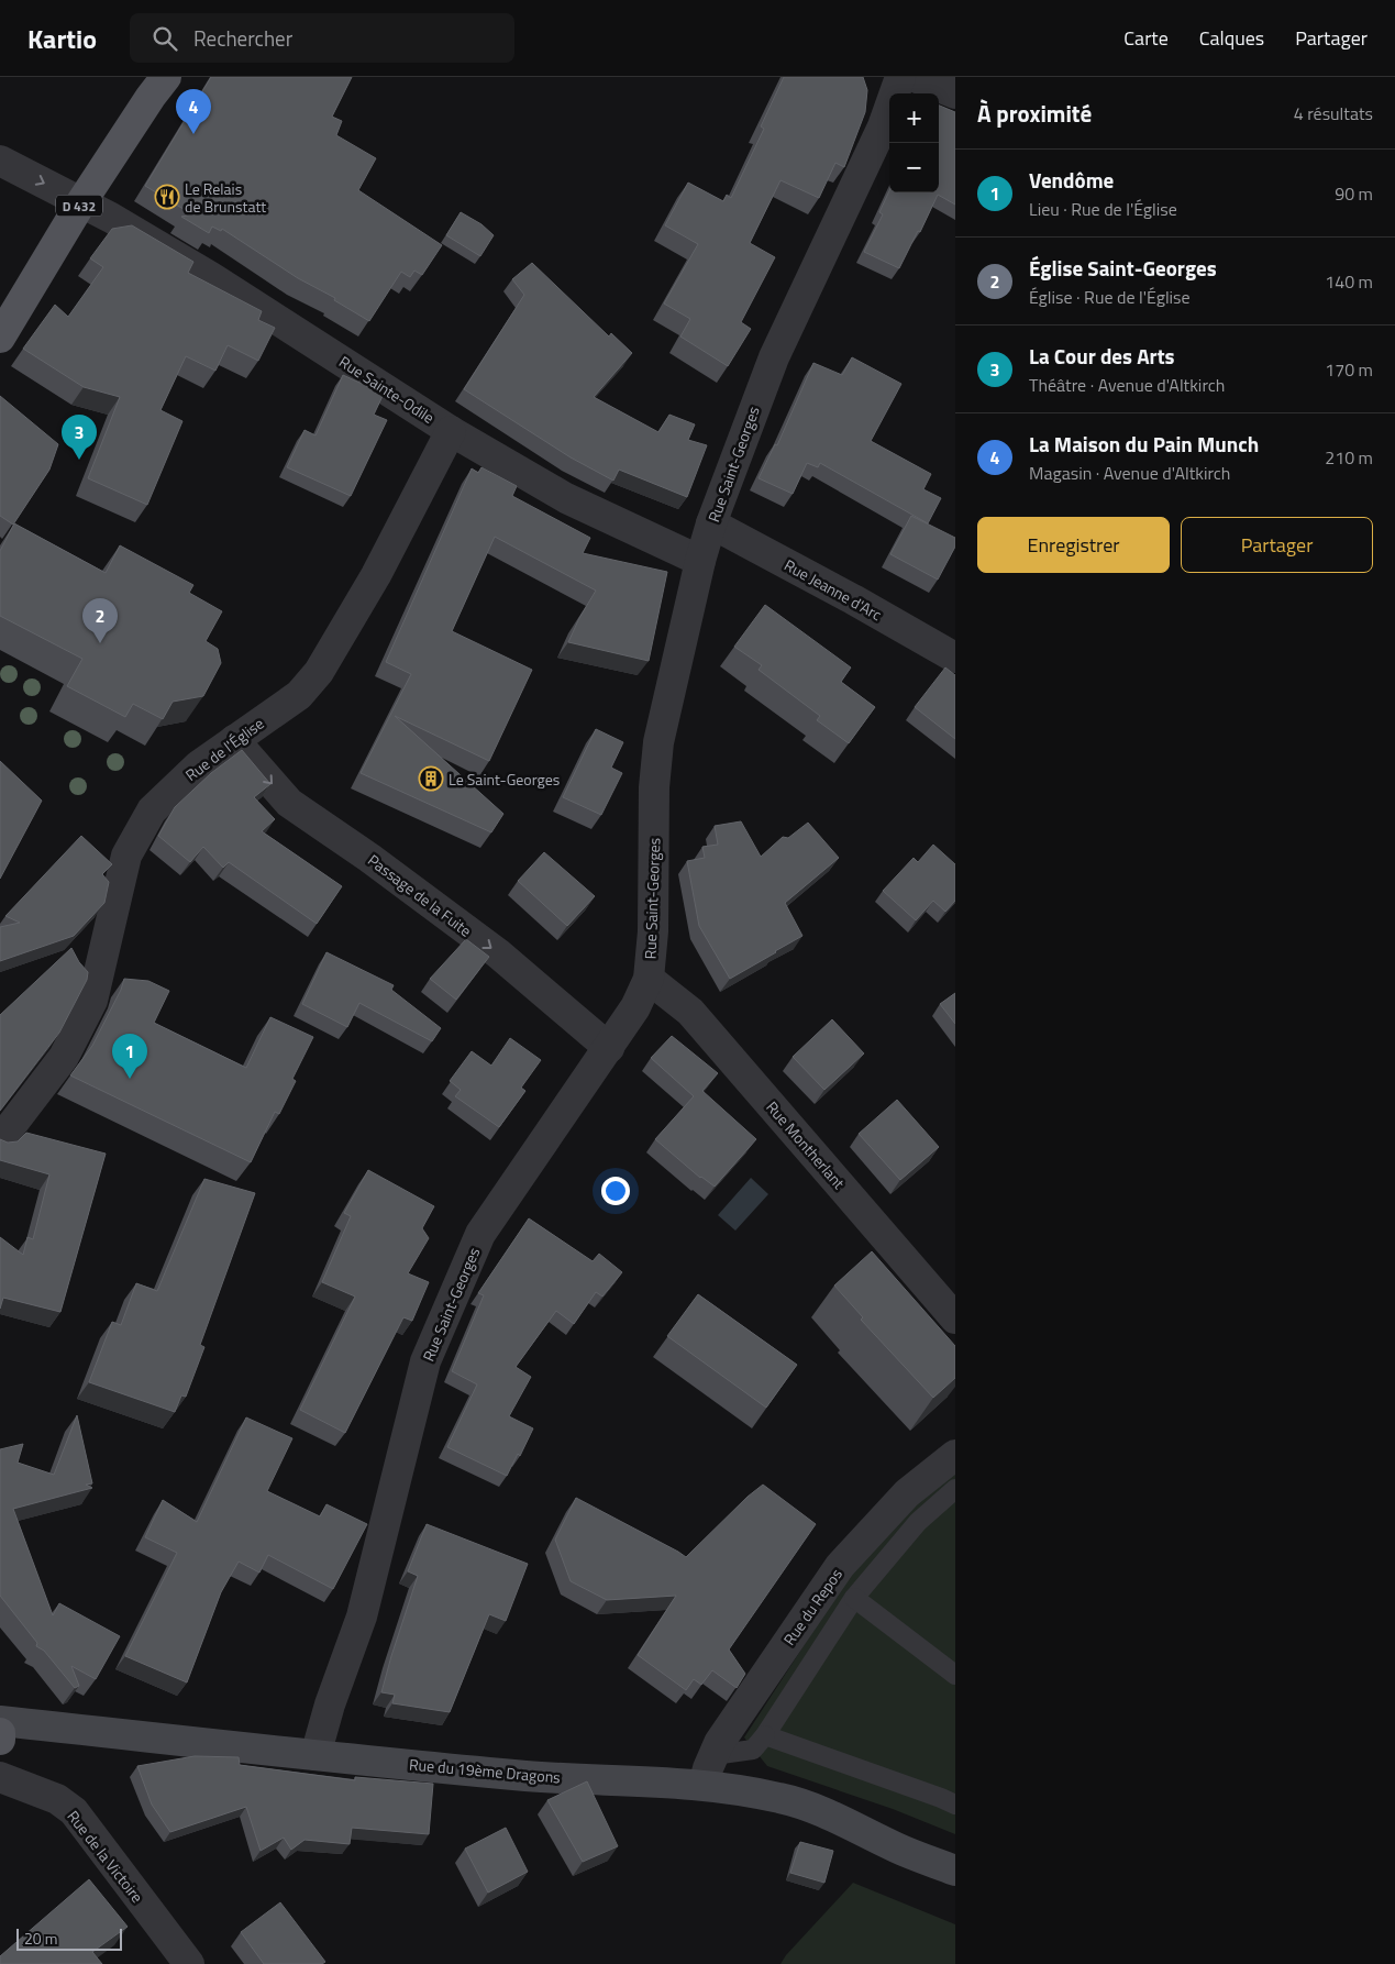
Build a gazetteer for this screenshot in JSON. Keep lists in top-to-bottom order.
{
  "streets": {
    "main road": ["D 432", "Rue du 19ème Dragons"],
    "street": [
      "Rue Sainte-Odile",
      "Rue Saint-Georges",
      "Rue Jeanne d'Arc",
      "Rue de l'Église",
      "Passage de la Fuite",
      "Rue Montherlant",
      "Rue du Repos",
      "Rue de la Victoire"
    ]
  },
  "crossings": [
    ["D 432", "Rue Sainte-Odile"],
    ["Rue Sainte-Odile", "Rue Saint-Georges"],
    ["Rue Sainte-Odile", "Rue de l'Église"],
    ["Rue Saint-Georges", "Rue Jeanne d'Arc"],
    ["Rue Saint-Georges", "Passage de la Fuite"],
    ["Rue Saint-Georges", "Rue Montherlant"],
    ["Rue Saint-Georges", "Rue du 19ème Dragons"],
    ["Rue de l'Église", "Passage de la Fuite"],
    ["Rue du Repos", "Rue du 19ème Dragons"]
  ],
  "one_way": ["Passage de la Fuite"],
  "places": {
    "restaurant": ["Le Relais de Brunstatt"],
    "building": ["Le Saint-Georges"]
  },
  "scale_bar": "20 m",
  "page": {
    "header": "Kartio",
    "search": "Rechercher",
    "nav": ["Carte", "Calques", "Partager"],
    "heading": ["À proximité", "4 résultats"],
    "pins": [
      "4",
      "3",
      "2",
      "1"
    ],
    "map_buttons": ["+", "−"],
    "list": [
      {
        "mark": "1",
        "name": "Vendôme",
        "note": "Lieu · Rue de l'Église",
        "value": "90 m"
      },
      {
        "mark": "2",
        "name": "Église Saint-Georges",
        "note": "Église · Rue de l'Église",
        "value": "140 m"
      },
      {
        "mark": "3",
        "name": "La Cour des Arts",
        "note": "Théâtre · Avenue d'Altkirch",
        "value": "170 m"
      },
      {
        "mark": "4",
        "name": "La Maison du Pain Munch",
        "note": "Magasin · Avenue d'Altkirch",
        "value": "210 m"
      }
    ],
    "buttons": ["Enregistrer", "Partager"],
    "scale": "20 m"
  }
}
